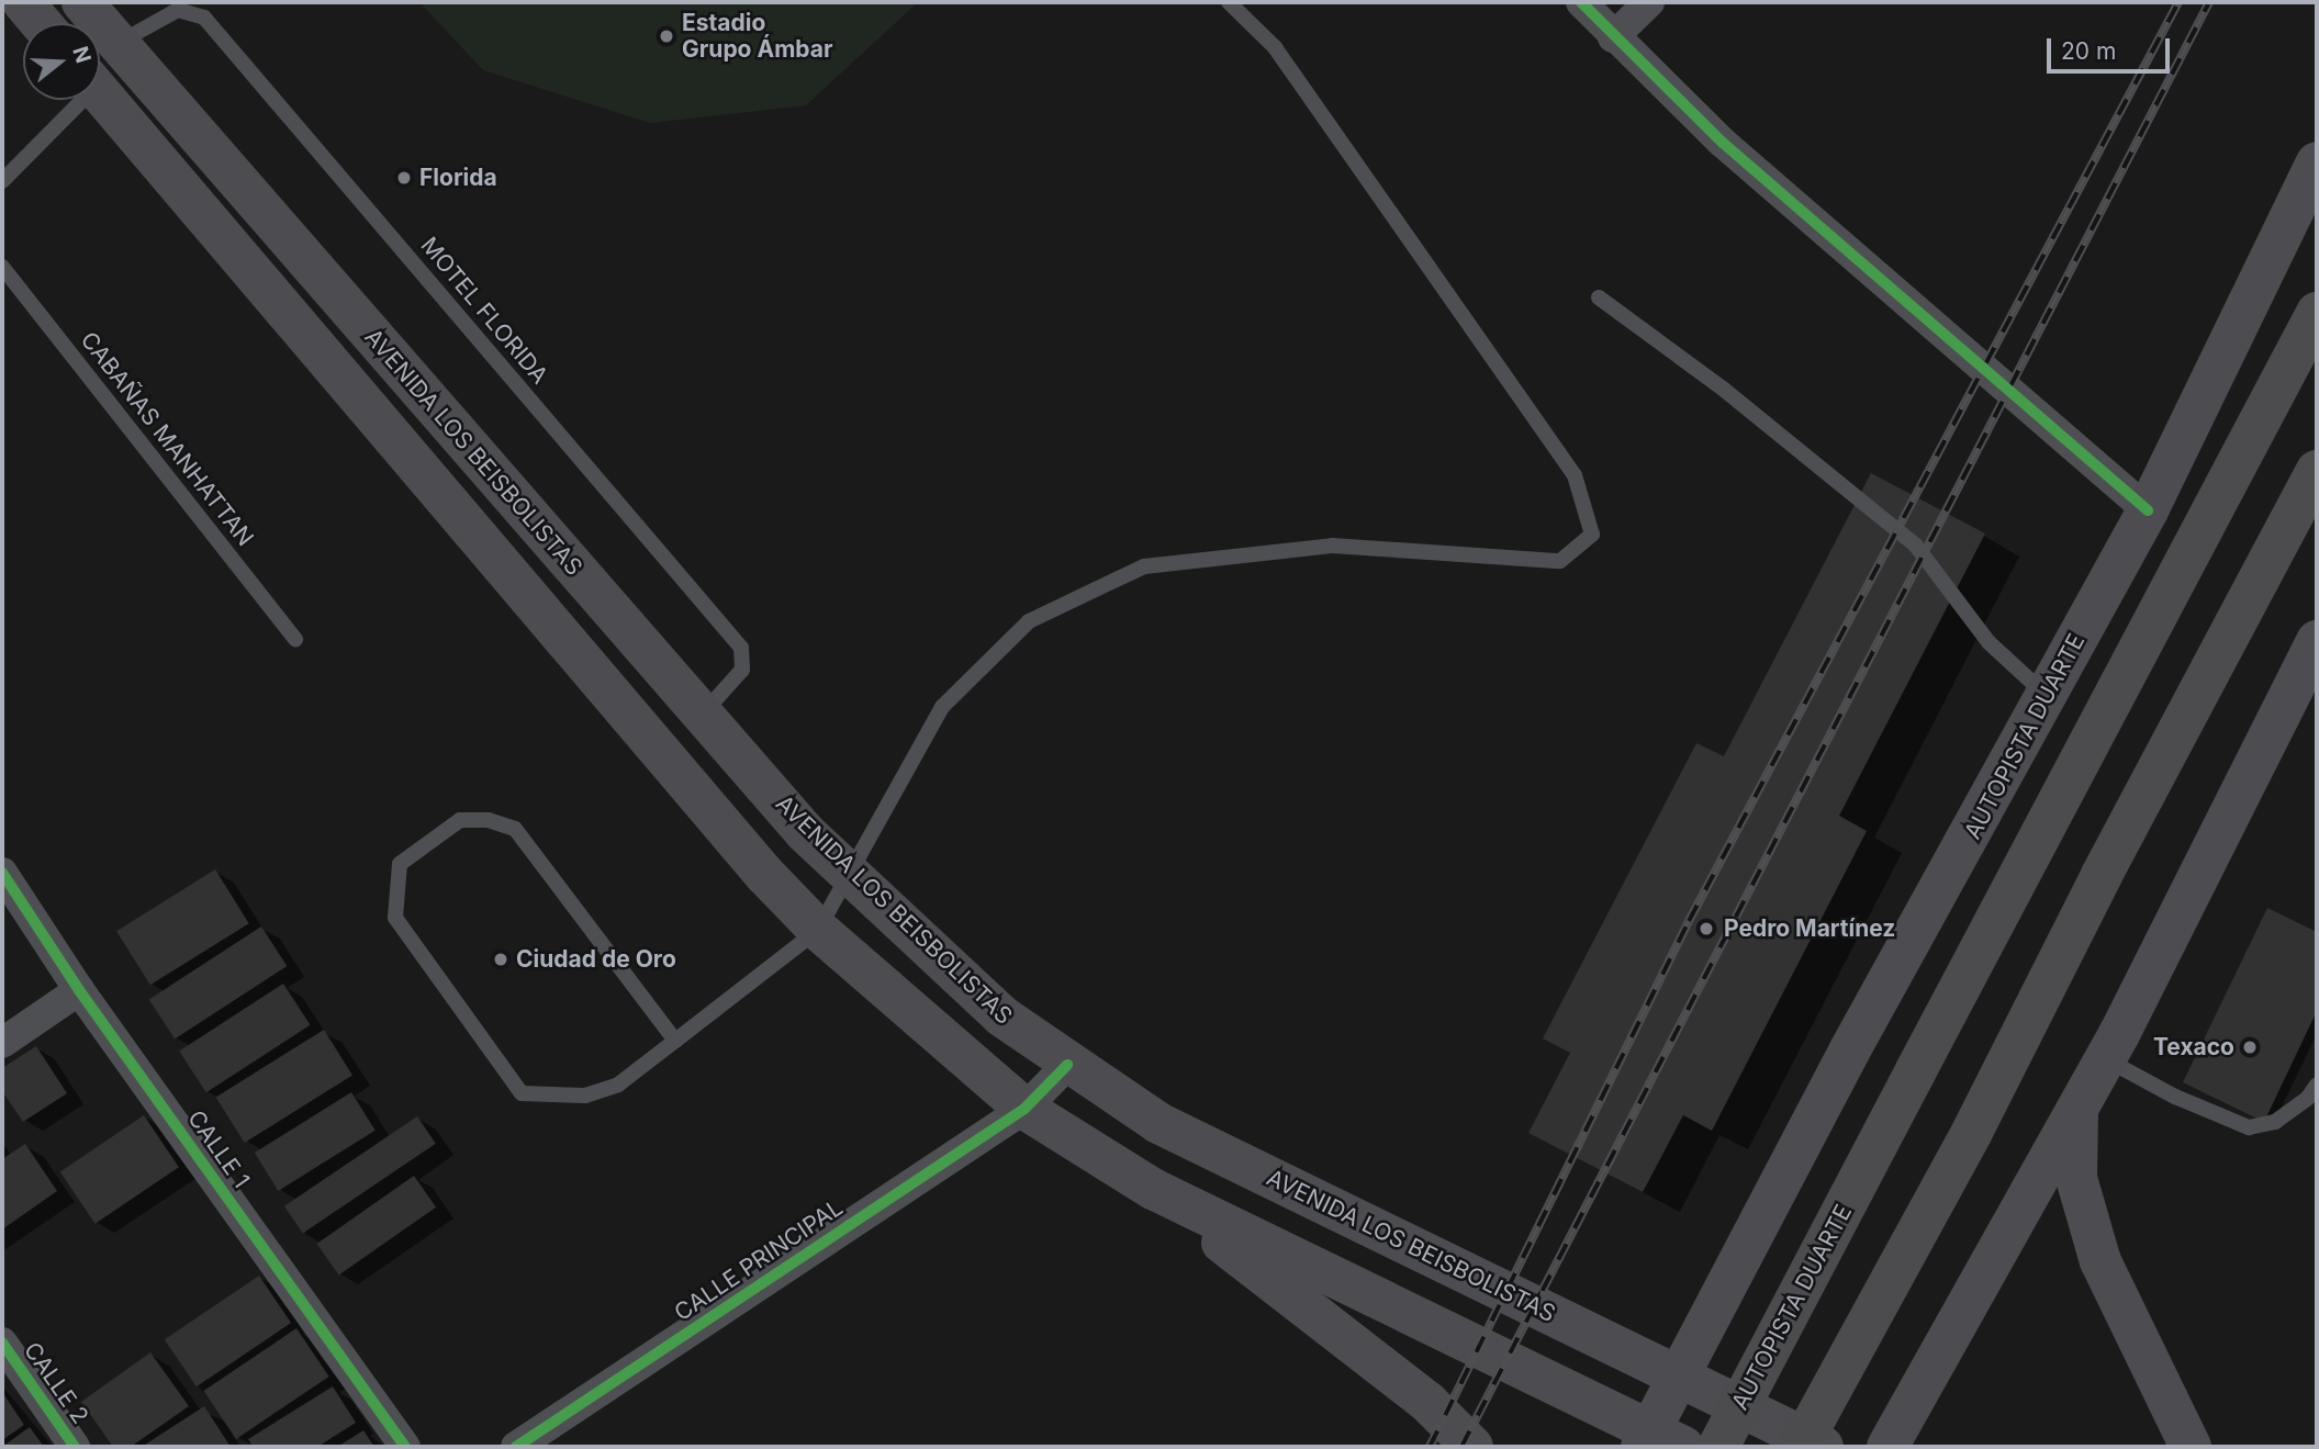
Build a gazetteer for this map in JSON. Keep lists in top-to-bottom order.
{
  "streets": {
    "highway": ["AUTOPISTA DUARTE"],
    "main road": ["AVENIDA LOS BEISBOLISTAS"],
    "street": ["CALLE 1", "CALLE PRINCIPAL", "CALLE 2"],
    "lane": ["MOTEL FLORIDA", "CABAÑAS MANHATTAN"]
  },
  "crossings": [
    ["MOTEL FLORIDA", "AVENIDA LOS BEISBOLISTAS"],
    ["AVENIDA LOS BEISBOLISTAS", "AUTOPISTA DUARTE"],
    ["AVENIDA LOS BEISBOLISTAS", "CALLE PRINCIPAL"]
  ],
  "places": [
    "Estadio Grupo Ámbar",
    "Florida",
    "Pedro Martínez",
    "Ciudad de Oro",
    "Texaco"
  ],
  "scale_bar": "20 m",
  "north": "right"
}
